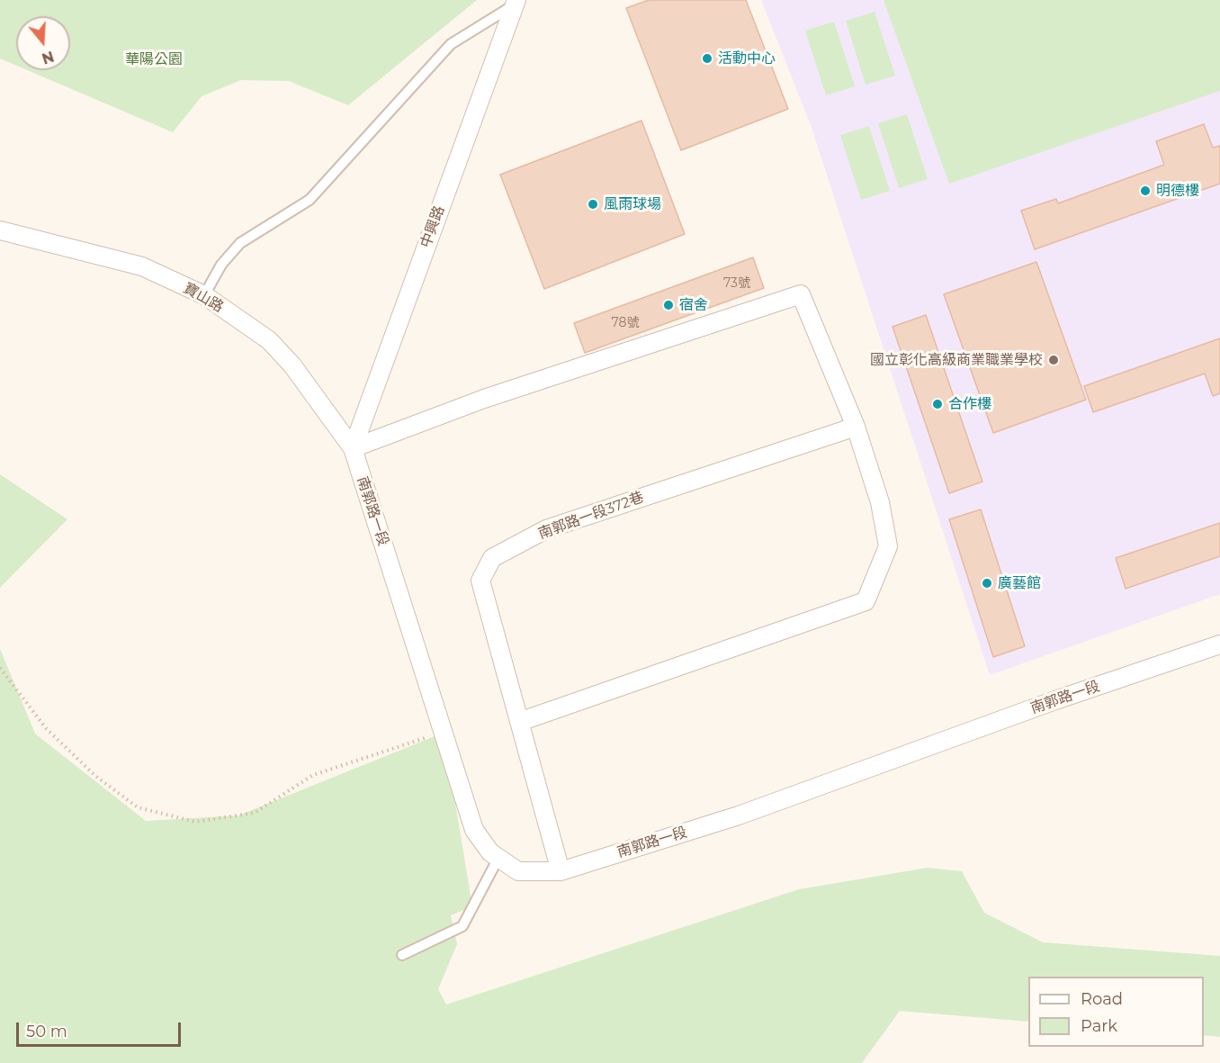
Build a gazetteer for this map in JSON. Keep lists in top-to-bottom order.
{
  "streets": {
    "street": [
      "中興路",
      "寶山路",
      "南郭路一段",
      "南郭路一段372巷"
    ]
  },
  "crossings": [
    ["中興路", "寶山路"],
    ["中興路", "南郭路一段"],
    ["寶山路", "南郭路一段"],
    ["南郭路一段", "南郭路一段372巷"]
  ],
  "parks": ["華陽公園"],
  "places": [
    "活動中心",
    "明德樓",
    "風雨球場",
    "宿舍",
    "國立彰化高級商業職業學校",
    "合作樓",
    "廣藝館"
  ],
  "house_numbers": ["73號", "78號"],
  "legend": ["Road", "Park"],
  "scale_bar": "50 m",
  "north": "bottom"
}
